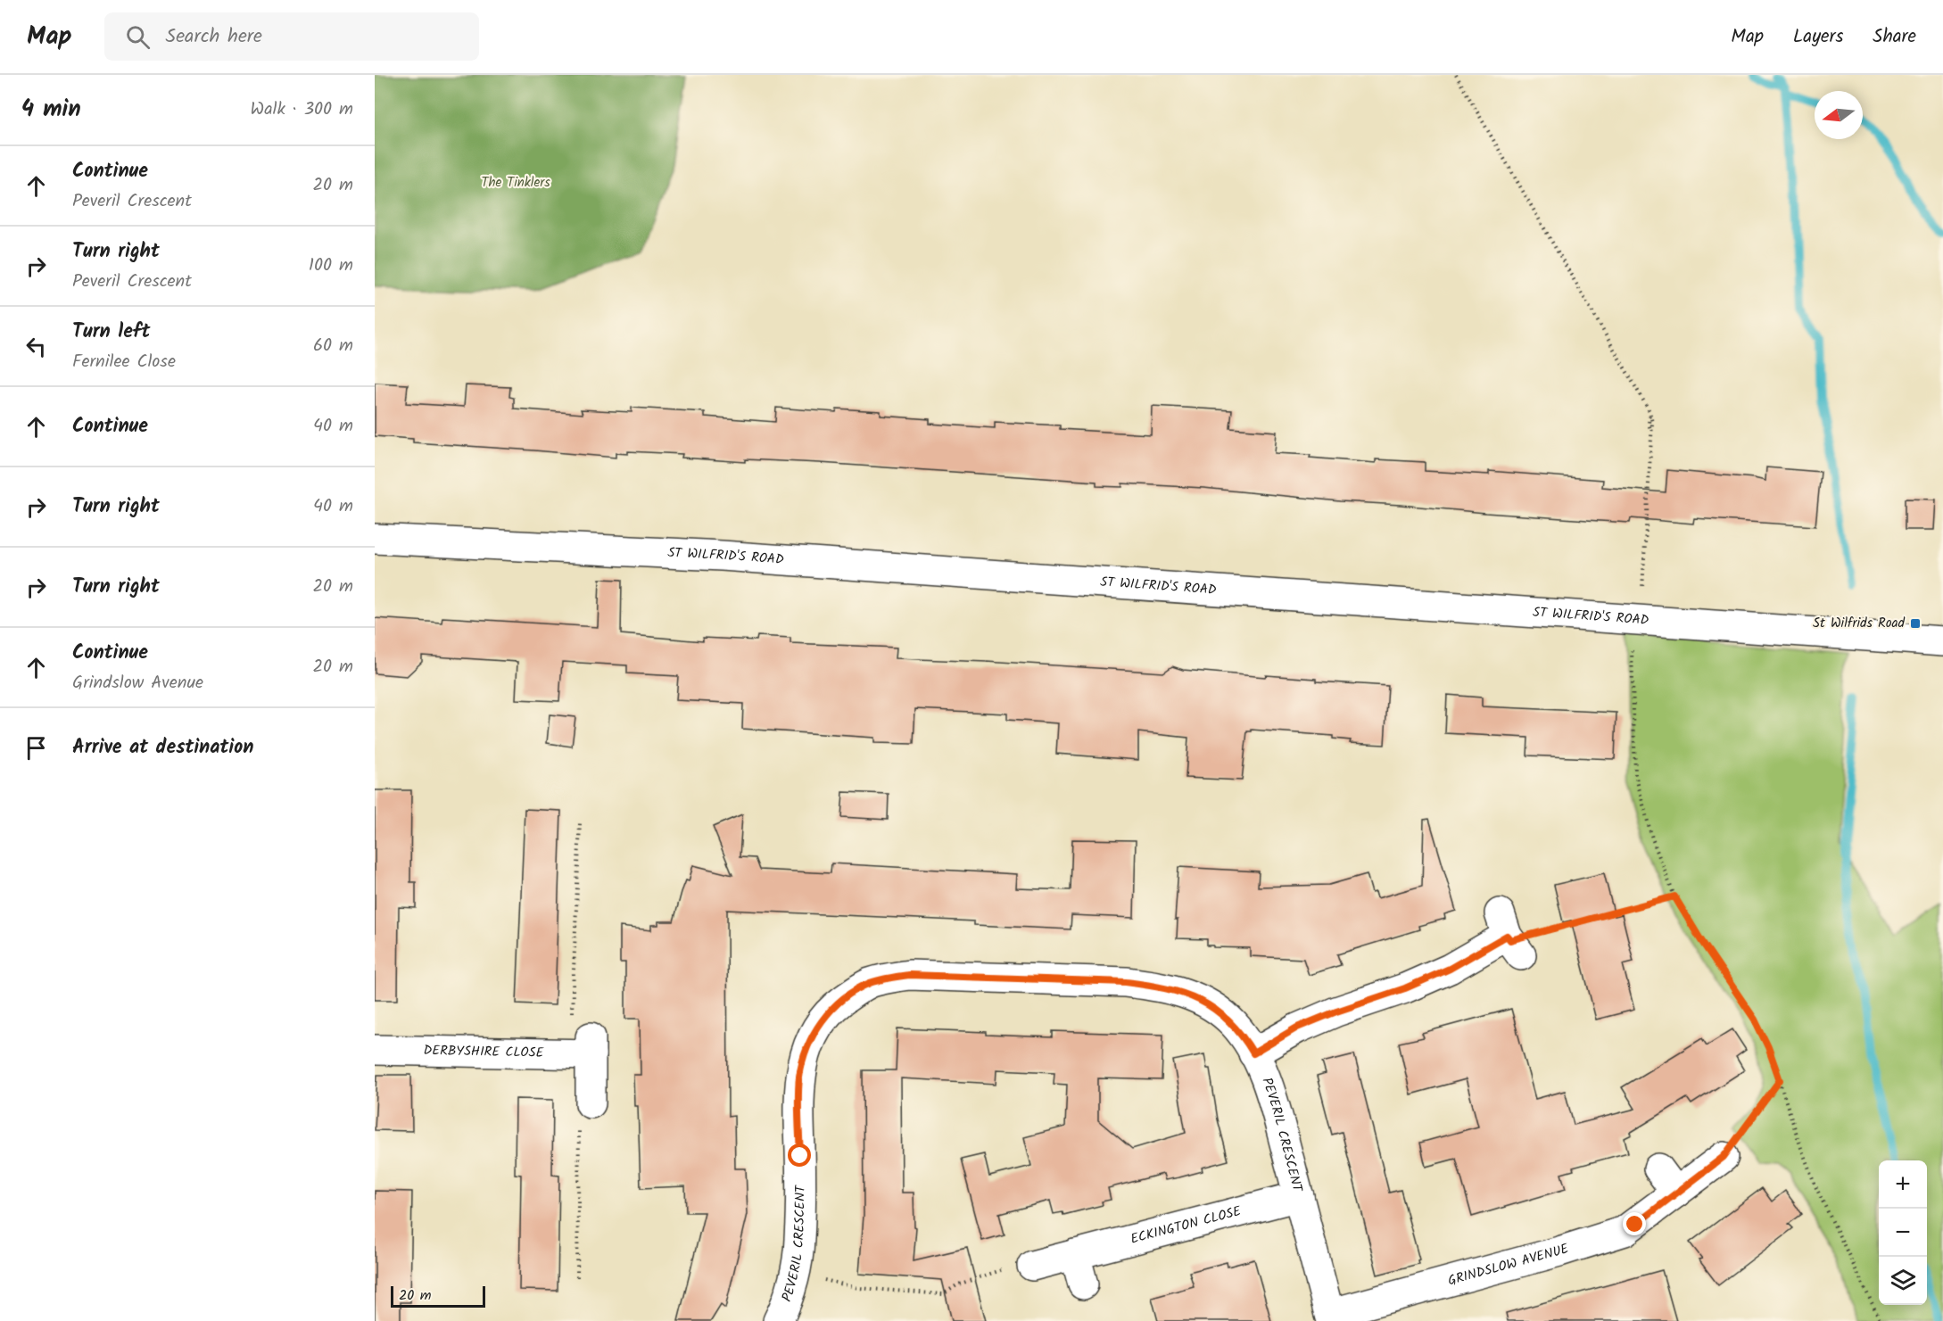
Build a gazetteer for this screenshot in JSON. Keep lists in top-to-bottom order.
{
  "streets": {
    "street": [
      "ST WILFRID'S ROAD",
      "DERBYSHIRE CLOSE",
      "PEVERIL CRESCENT",
      "ECKINGTON CLOSE",
      "GRINDSLOW AVENUE"
    ]
  },
  "crossings": [
    ["PEVERIL CRESCENT", "ECKINGTON CLOSE"],
    ["PEVERIL CRESCENT", "GRINDSLOW AVENUE"]
  ],
  "parks": ["The Tinklers"],
  "places": {
    "transit": ["St Wilfrids Road"]
  },
  "scale_bar": "20 m",
  "north": "left",
  "page": {
    "header": "Map",
    "search": "Search here",
    "nav": ["Map", "Layers", "Share"],
    "heading": ["4 min", "Walk · 300 m"],
    "list": [
      ["Continue", "Peveril Crescent", "20 m"],
      ["Turn right", "Peveril Crescent", "100 m"],
      ["Turn left", "Fernilee Close", "60 m"],
      ["Continue", "40 m"],
      ["Turn right", "40 m"],
      ["Turn right", "20 m"],
      ["Continue", "Grindslow Avenue", "20 m"],
      "Arrive at destination"
    ],
    "map_buttons": ["+", "−"],
    "scale": "20 m"
  }
}
